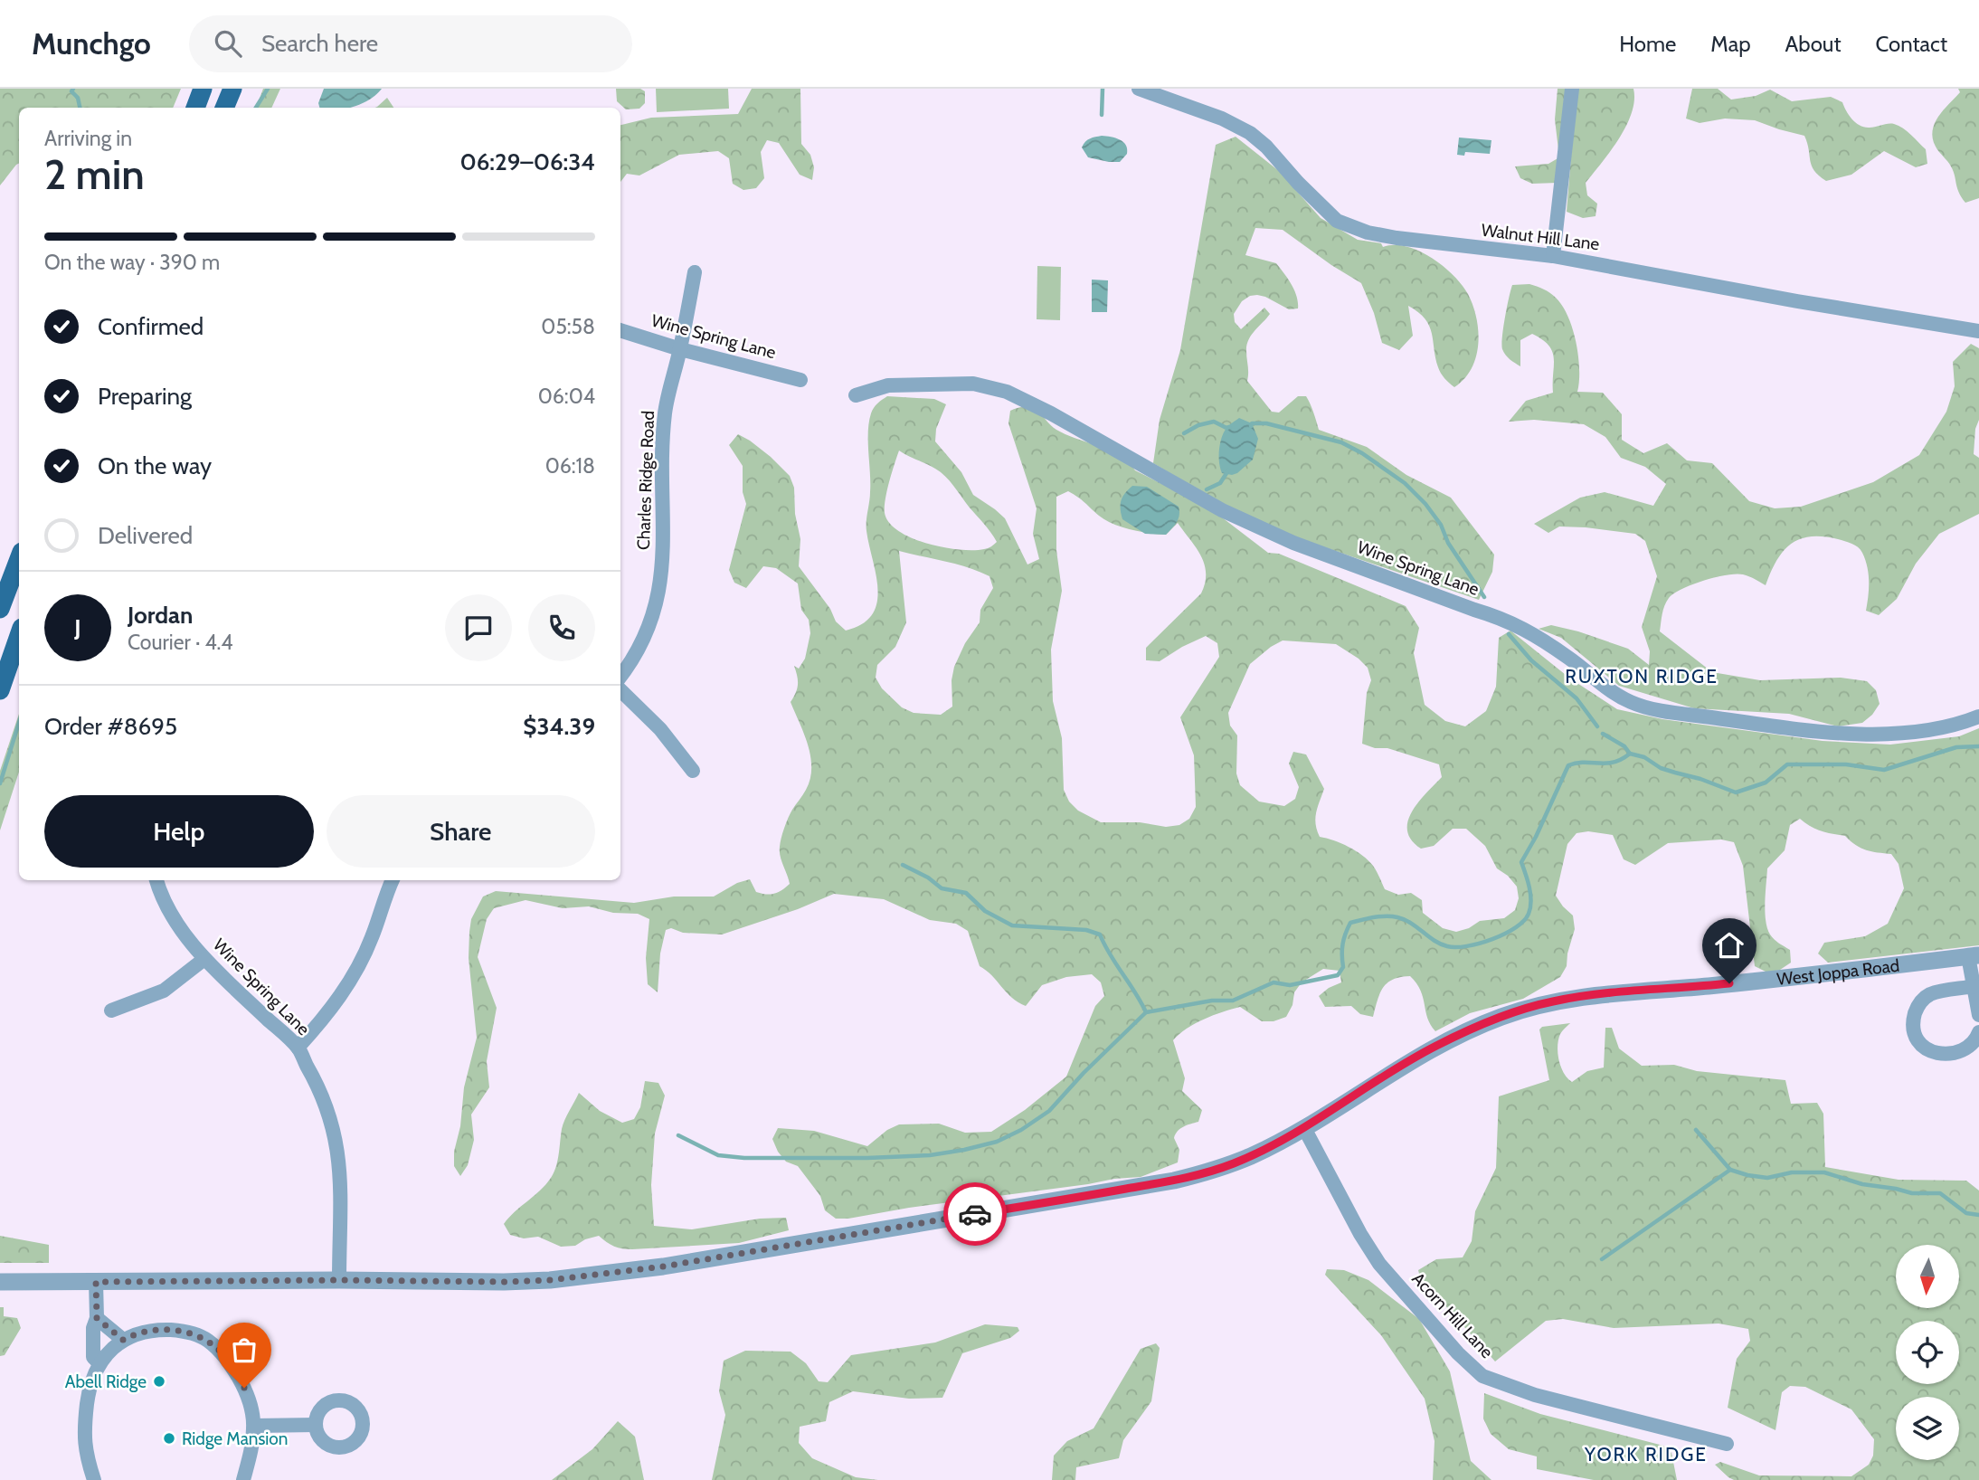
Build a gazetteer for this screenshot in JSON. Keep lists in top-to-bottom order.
{
  "streets": {
    "street": [
      "Walnut Hill Lane",
      "Wine Spring Lane",
      "Charles Ridge Road",
      "West Joppa Road",
      "Acorn Hill Lane"
    ]
  },
  "crossings": [
    ["Wine Spring Lane", "Charles Ridge Road"],
    ["Wine Spring Lane", "West Joppa Road"],
    ["West Joppa Road", "Acorn Hill Lane"]
  ],
  "districts": ["RUXTON RIDGE", "YORK RIDGE"],
  "places": ["Abell Ridge", "Ridge Mansion"],
  "north": "bottom",
  "page": {
    "header": "Munchgo",
    "search": "Search here",
    "nav": [
      "Home",
      "Map",
      "About",
      "Contact"
    ],
    "heading": ["2 min", "Arriving in", "06:29–06:34"],
    "panel": [
      "Jordan",
      "Courier · 4.4",
      "Order #8695",
      "$34.39"
    ],
    "bar": "On the way · 390 m",
    "list": [
      ["Confirmed", "05:58"],
      ["Preparing", "06:04"],
      ["On the way", "06:18"],
      "Delivered"
    ],
    "round": "J",
    "buttons": ["Help", "Share"]
  }
}
